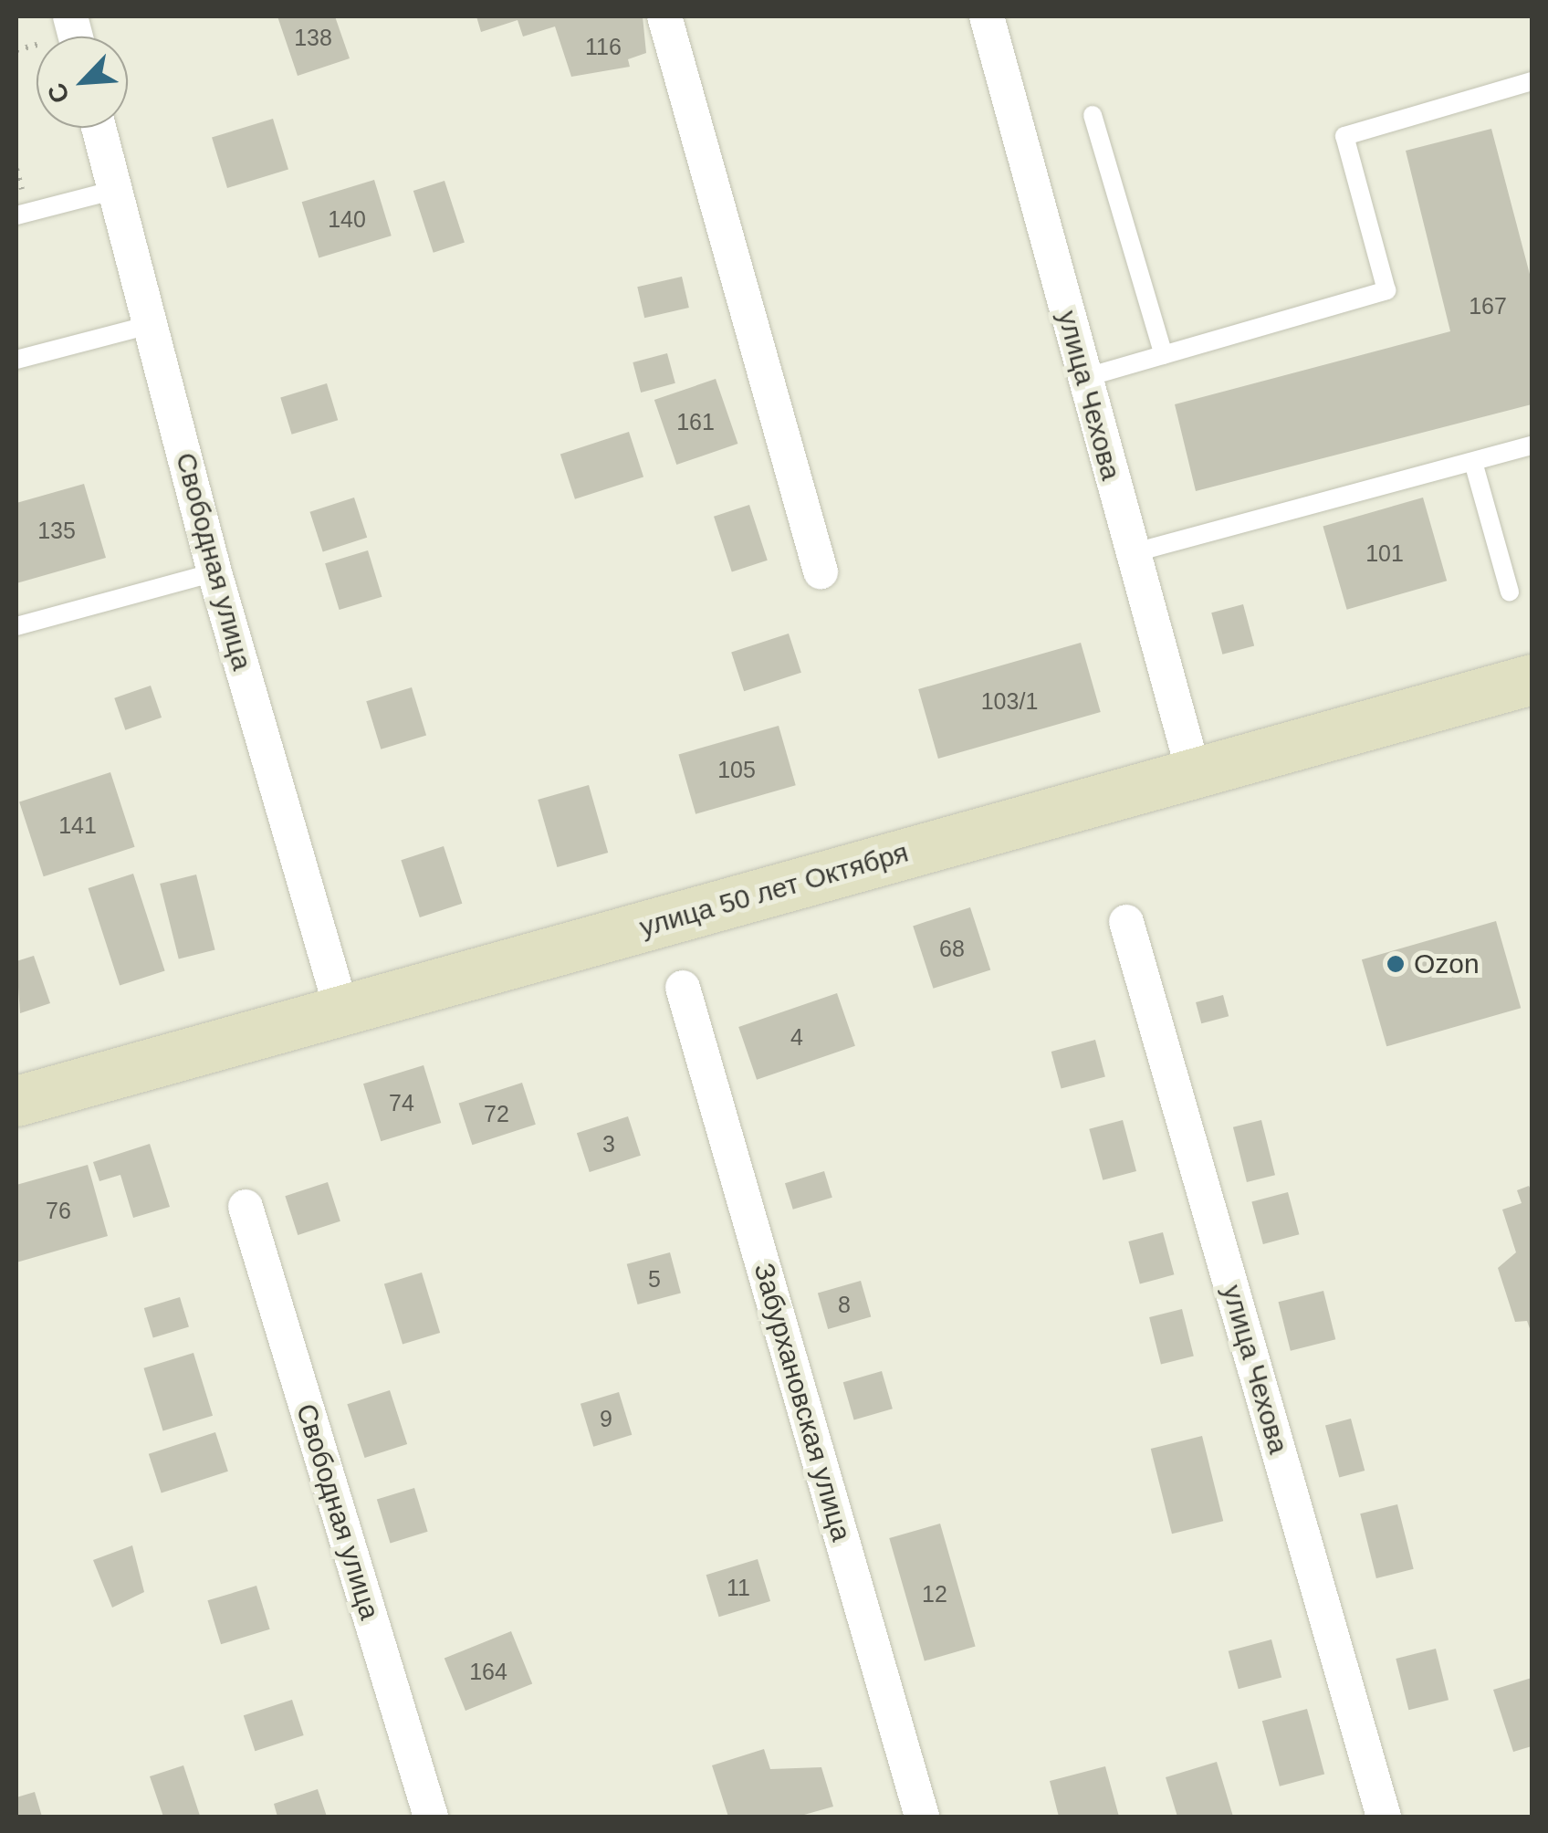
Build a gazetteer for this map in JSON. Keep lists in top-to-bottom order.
{
  "streets": {
    "main road": ["улица 50 лет Октября"],
    "street": ["улица Чехова", "Свободная улица", "Забурхановская улица"]
  },
  "crossings": [
    ["улица Чехова", "улица 50 лет Октября"],
    ["Свободная улица", "улица 50 лет Октября"]
  ],
  "places": ["Ozon"],
  "house_numbers": [
    "138",
    "116",
    "140",
    "167",
    "161",
    "135",
    "101",
    "103/1",
    "105",
    "141",
    "68",
    "4",
    "74",
    "72",
    "3",
    "76",
    "5",
    "8",
    "9",
    "11",
    "12",
    "164"
  ],
  "north": "bottom left"
}
